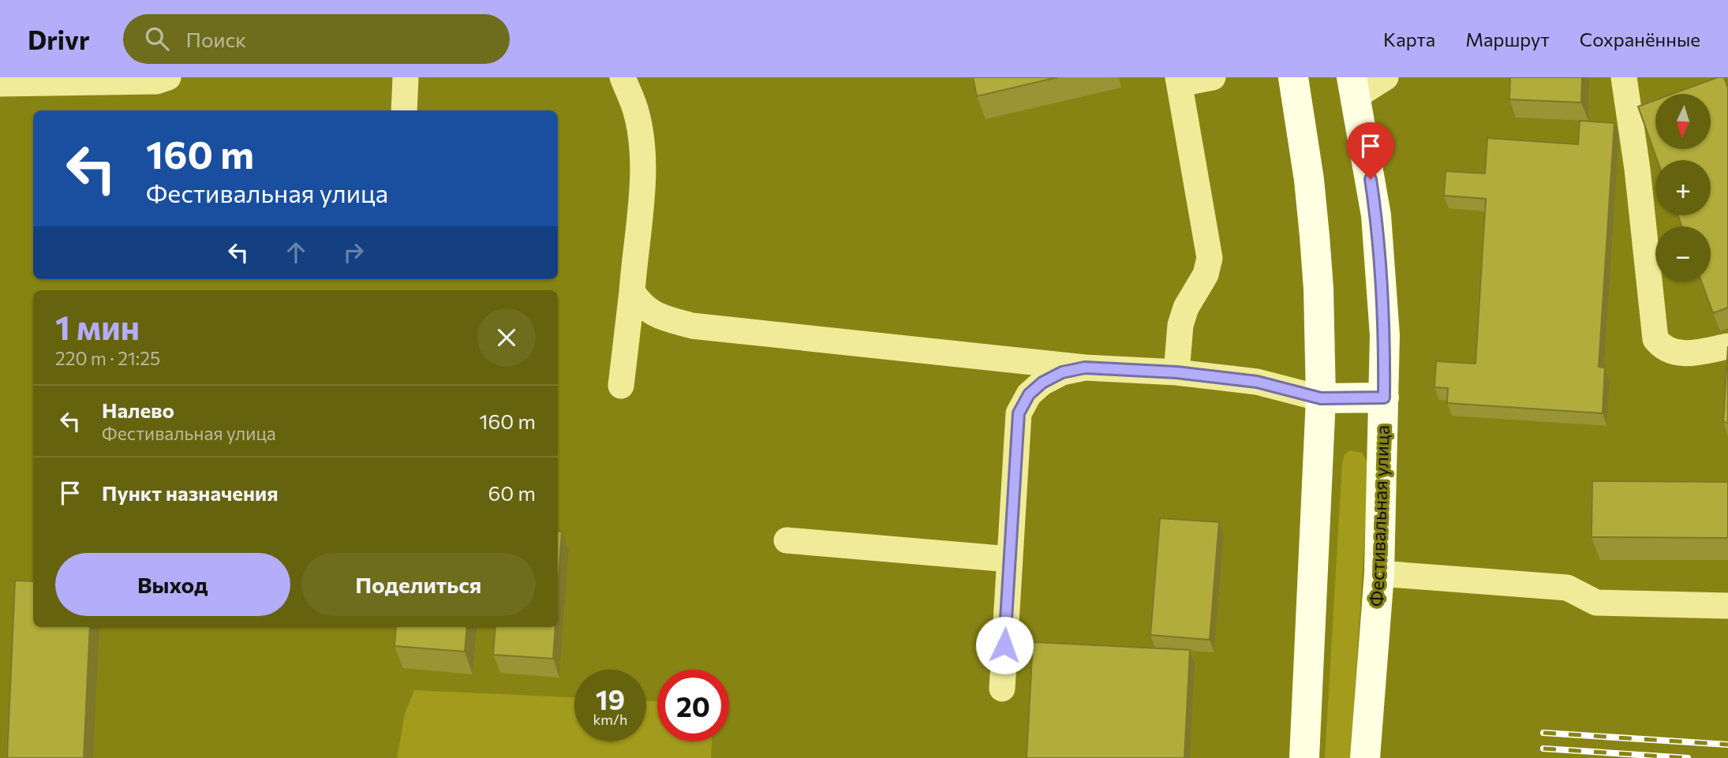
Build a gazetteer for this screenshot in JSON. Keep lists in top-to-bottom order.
{
  "streets": {
    "main road": ["Фестивальная улица"]
  },
  "north": "bottom",
  "page": {
    "header": "Drivr",
    "search": "Поиск",
    "nav": ["Карта", "Маршрут", "Сохранённые"],
    "map_buttons": ["+", "−"],
    "turn": ["160 m", "Фестивальная улица"],
    "heading": ["1 мин", "220 m · 21:25"],
    "list": [
      {
        "name": "Налево",
        "note": "Фестивальная улица",
        "value": "160 m"
      },
      {
        "name": "Пункт назначения",
        "value": "60 m"
      }
    ],
    "buttons": ["Выход", "Поделиться"],
    "speed": "19 km/h",
    "limit": "20"
  }
}
